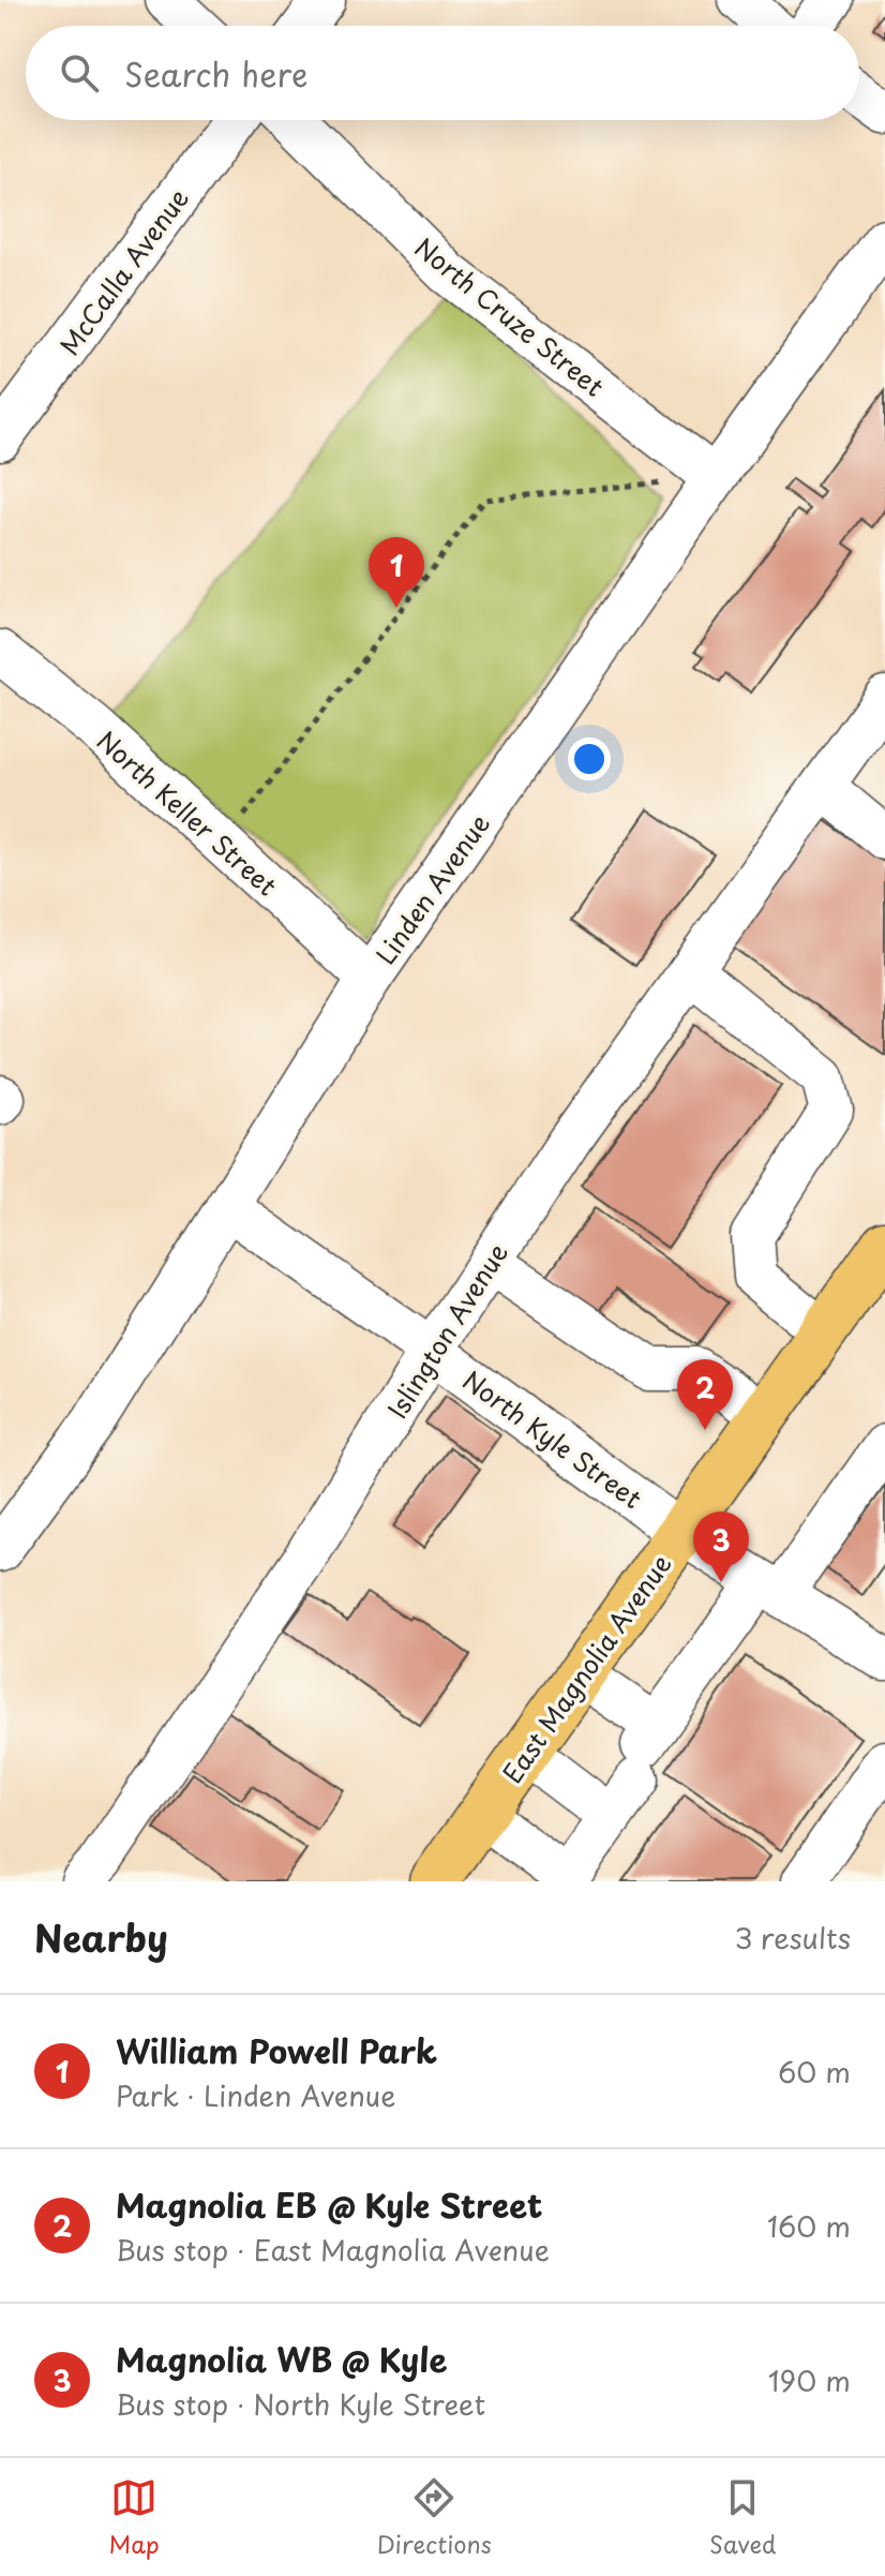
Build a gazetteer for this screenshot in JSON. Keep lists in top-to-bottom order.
{
  "streets": {
    "main road": ["East Magnolia Avenue"],
    "street": [
      "McCalla Avenue",
      "North Cruze Street",
      "North Keller Street",
      "Linden Avenue",
      "Islington Avenue",
      "North Kyle Street"
    ]
  },
  "crossings": [
    ["North Cruze Street", "Linden Avenue"],
    ["North Keller Street", "Linden Avenue"],
    ["Linden Avenue", "North Kyle Street"],
    ["Islington Avenue", "North Kyle Street"],
    ["North Kyle Street", "East Magnolia Avenue"]
  ],
  "page": {
    "search": "Search here",
    "pins": ["1", "2", "3"],
    "heading": ["Nearby", "3 results"],
    "list": [
      {
        "mark": "1",
        "name": "William Powell Park",
        "note": "Park · Linden Avenue",
        "value": "60 m"
      },
      {
        "mark": "2",
        "name": "Magnolia EB @ Kyle Street",
        "note": "Bus stop · East Magnolia Avenue",
        "value": "160 m"
      },
      {
        "mark": "3",
        "name": "Magnolia WB @ Kyle",
        "note": "Bus stop · North Kyle Street",
        "value": "190 m"
      }
    ],
    "nav": ["Map", "Directions", "Saved"]
  }
}
